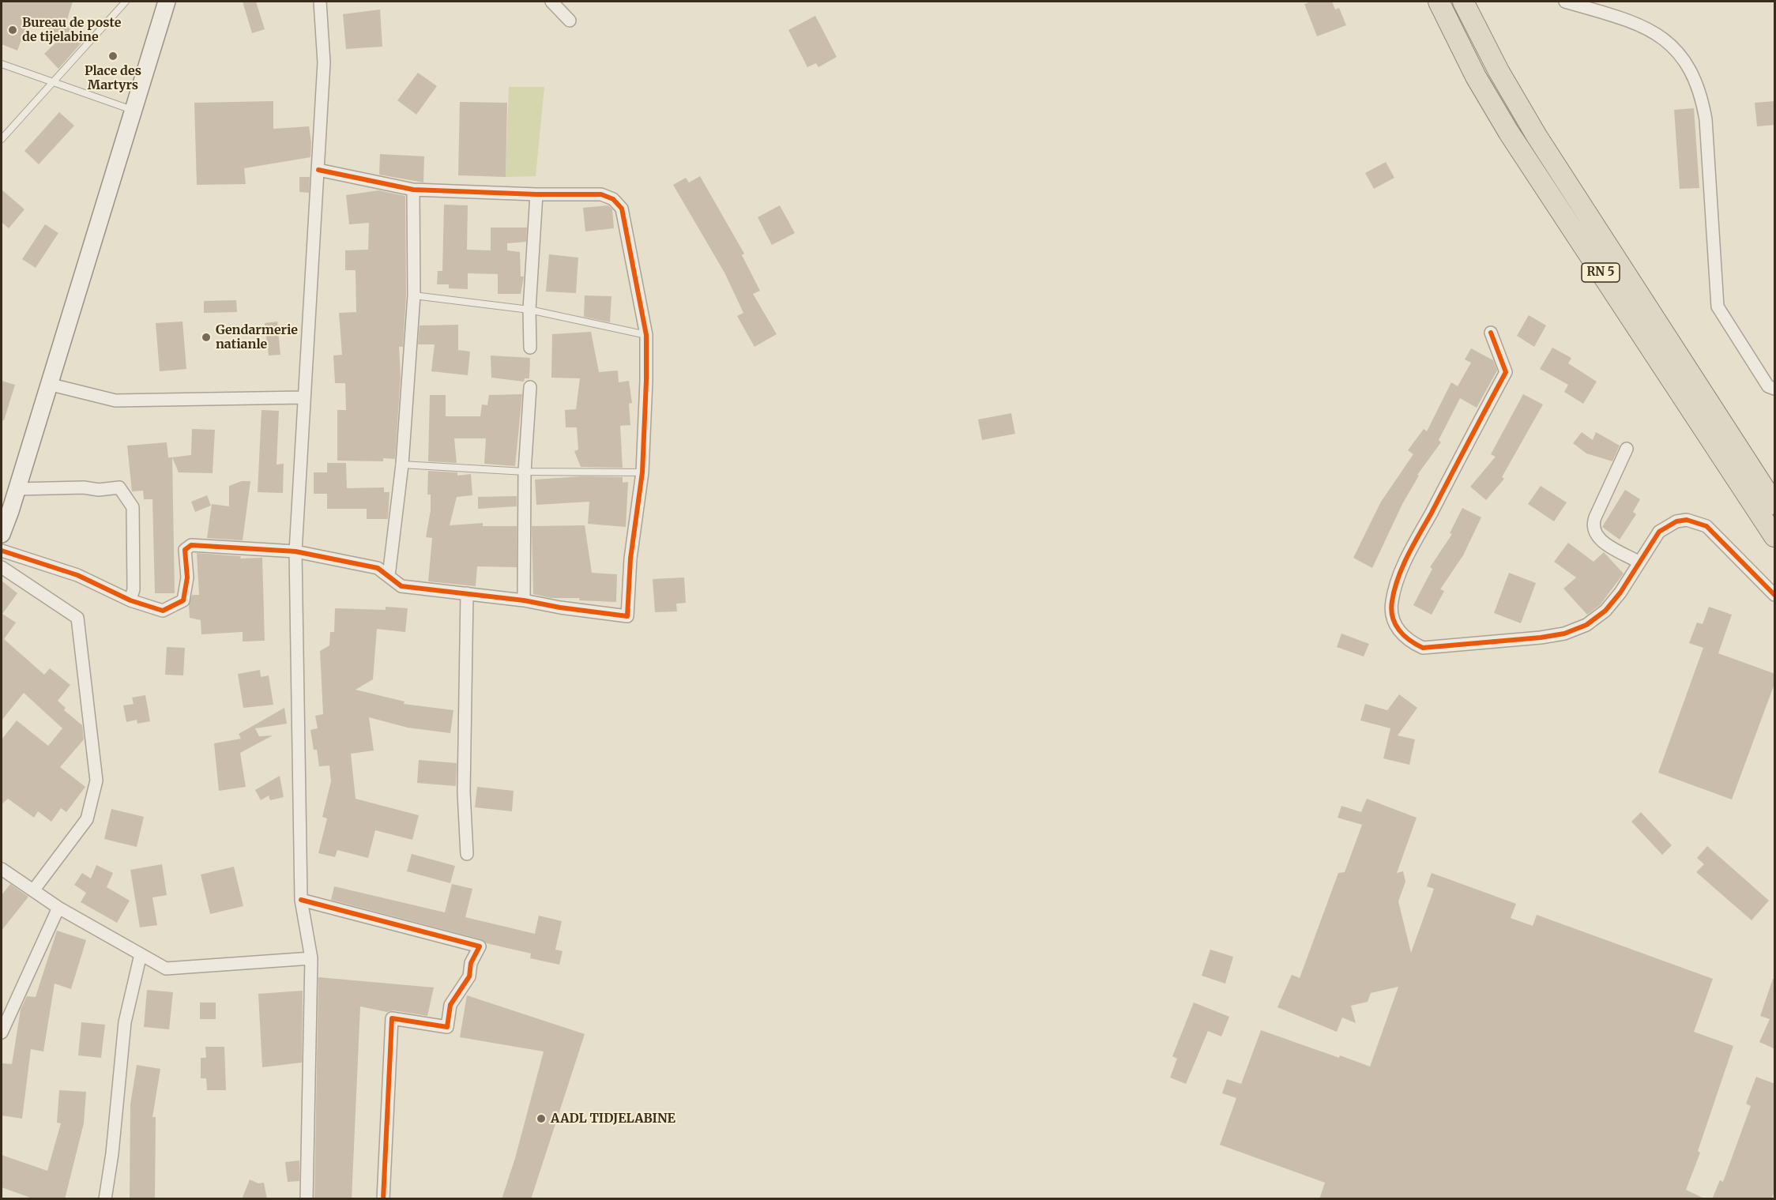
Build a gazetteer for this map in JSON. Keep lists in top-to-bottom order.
{
  "streets": {
    "highway": ["RN 5"]
  },
  "places": [
    "Bureau de poste de tijelabine",
    "Place des Martyrs",
    "Gendarmerie natianle",
    "AADL TIDJELABINE"
  ]
}
